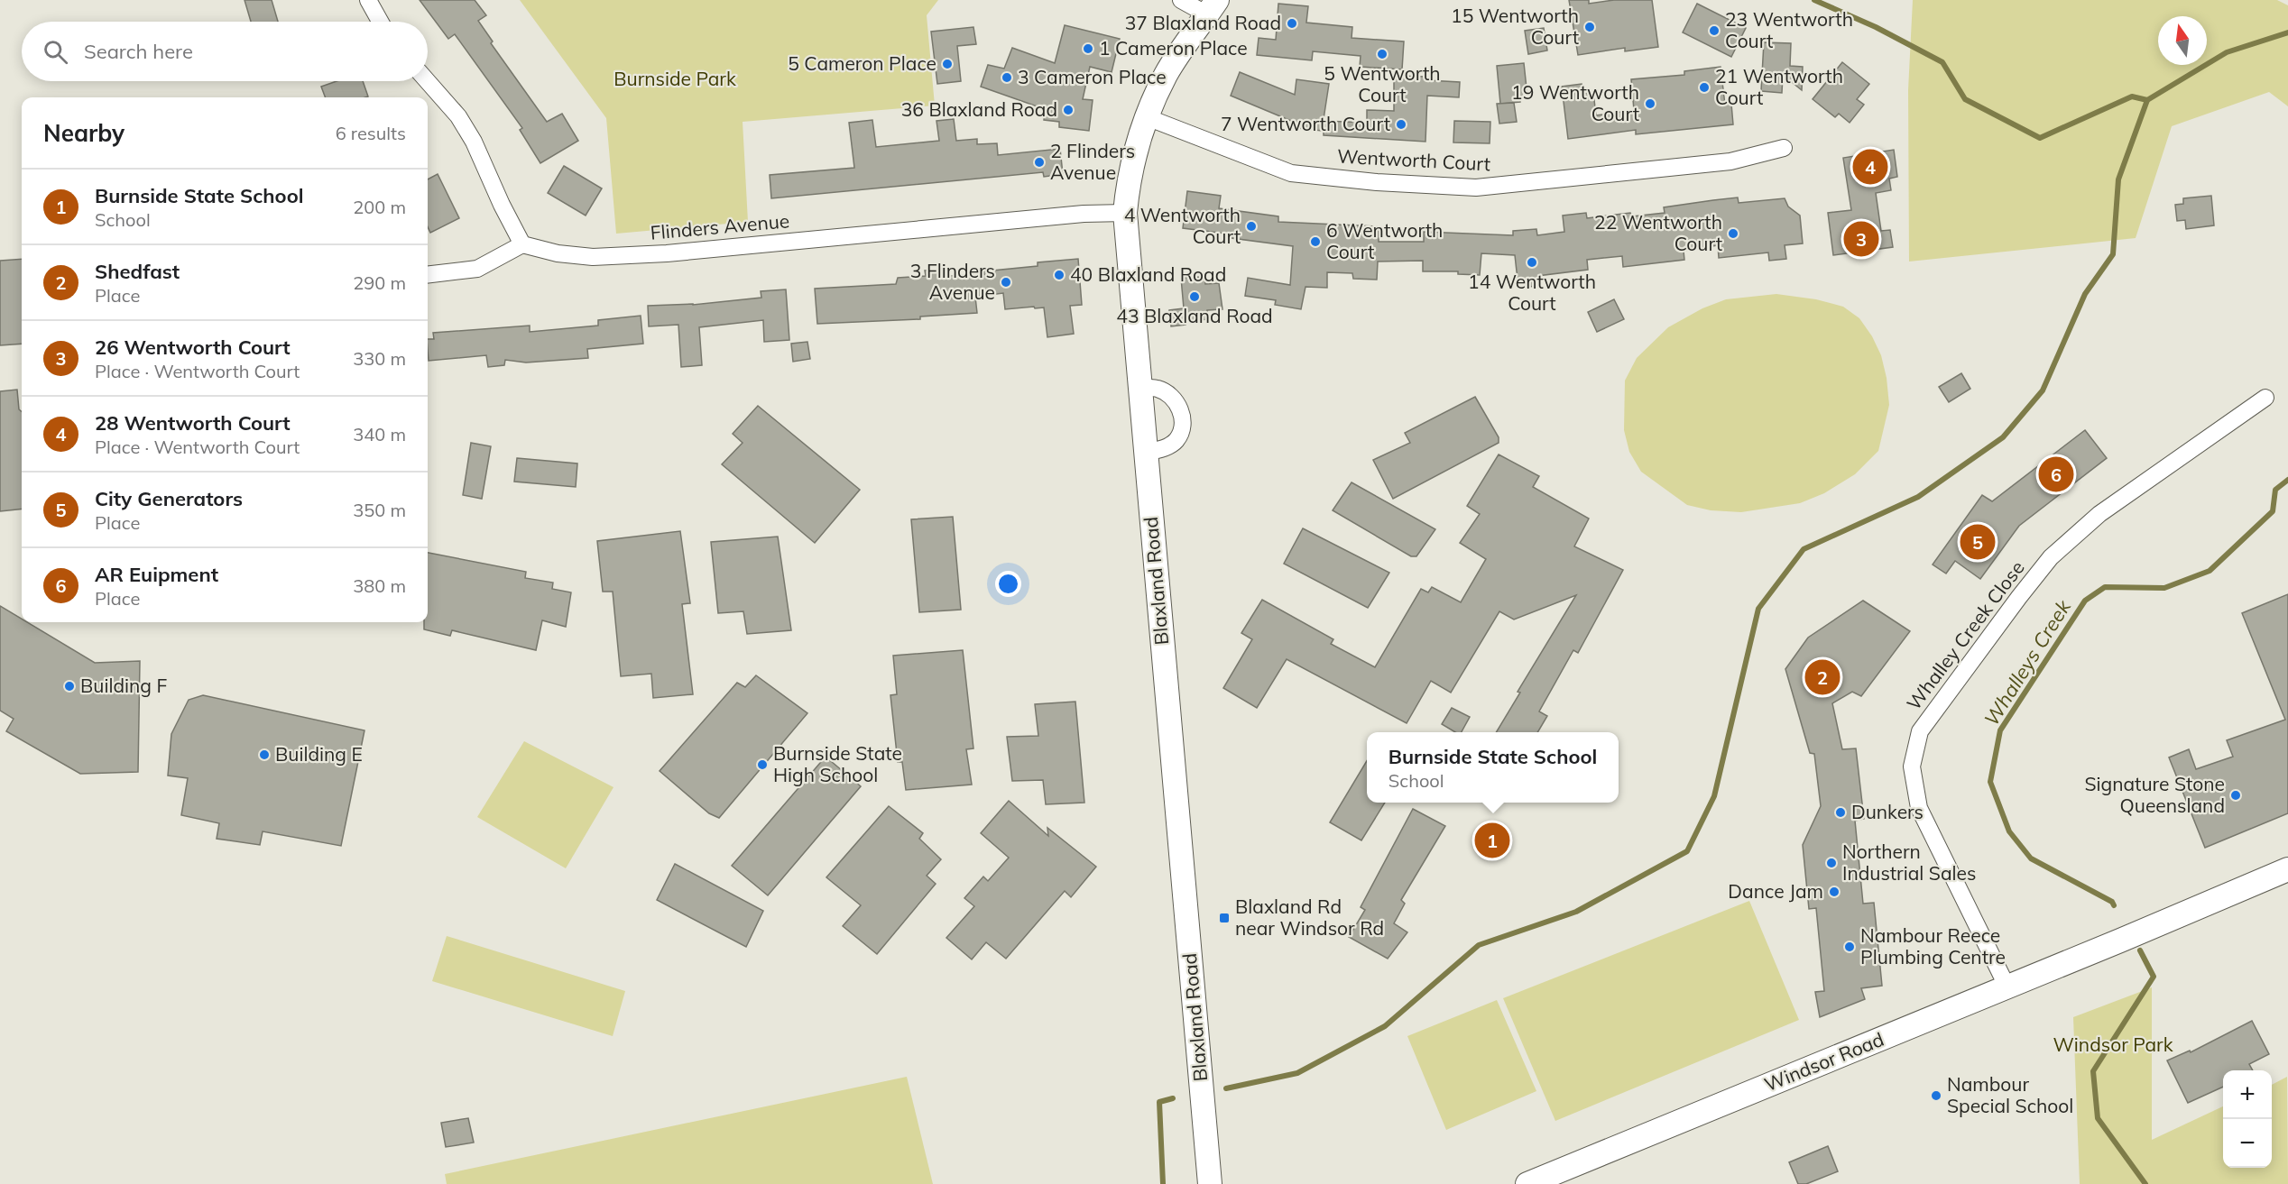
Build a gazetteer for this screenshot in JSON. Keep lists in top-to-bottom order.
{
  "streets": {
    "street": [
      "Wentworth Court",
      "Flinders Avenue",
      "Blaxland Road",
      "Whalley Creek Close",
      "Windsor Road"
    ]
  },
  "crossings": [
    ["Wentworth Court", "Blaxland Road"],
    ["Flinders Avenue", "Blaxland Road"],
    ["Whalley Creek Close", "Windsor Road"]
  ],
  "water": ["Whalleys Creek"],
  "parks": ["Burnside Park", "Windsor Park"],
  "places": {
    "other": [
      "37 Blaxland Road",
      "15 Wentworth Court",
      "23 Wentworth Court",
      "1 Cameron Place",
      "5 Wentworth Court",
      "5 Cameron Place",
      "3 Cameron Place",
      "21 Wentworth Court",
      "19 Wentworth Court",
      "36 Blaxland Road",
      "7 Wentworth Court",
      "2 Flinders Avenue",
      "4 Wentworth Court",
      "22 Wentworth Court",
      "6 Wentworth Court",
      "14 Wentworth Court",
      "40 Blaxland Road",
      "3 Flinders Avenue",
      "43 Blaxland Road",
      "Building F",
      "Building E",
      "Burnside State High School",
      "Signature Stone Queensland",
      "Dunkers",
      "Northern Industrial Sales",
      "Dance Jam",
      "Nambour Reece Plumbing Centre",
      "Nambour Special School"
    ],
    "transit": ["Blaxland Rd near Windsor Rd"]
  },
  "north": "top",
  "page": {
    "search": "Search here",
    "heading": ["Nearby", "6 results"],
    "pins": [
      "4",
      "3",
      "6",
      "5",
      "2",
      "1"
    ],
    "list": [
      {
        "mark": "1",
        "name": "Burnside State School",
        "note": "School",
        "value": "200 m"
      },
      {
        "mark": "2",
        "name": "Shedfast",
        "note": "Place",
        "value": "290 m"
      },
      {
        "mark": "3",
        "name": "26 Wentworth Court",
        "note": "Place · Wentworth Court",
        "value": "330 m"
      },
      {
        "mark": "4",
        "name": "28 Wentworth Court",
        "note": "Place · Wentworth Court",
        "value": "340 m"
      },
      {
        "mark": "5",
        "name": "City Generators",
        "note": "Place",
        "value": "350 m"
      },
      {
        "mark": "6",
        "name": "AR Euipment",
        "note": "Place",
        "value": "380 m"
      }
    ],
    "popup": ["Burnside State School", "School"],
    "map_buttons": ["+", "−"]
  }
}
